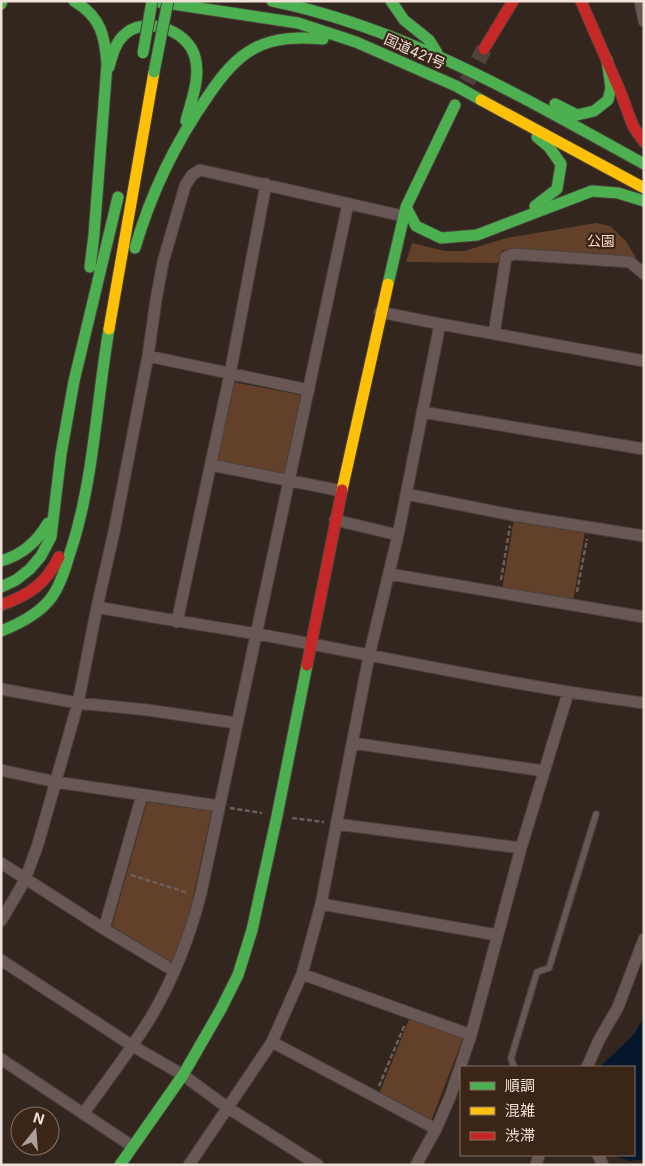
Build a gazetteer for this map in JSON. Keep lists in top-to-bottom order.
{
  "streets": {
    "main road": ["国道421号"]
  },
  "parks": ["公園"],
  "legend": ["順調", "混雑", "渋滞"],
  "north": "top"
}
